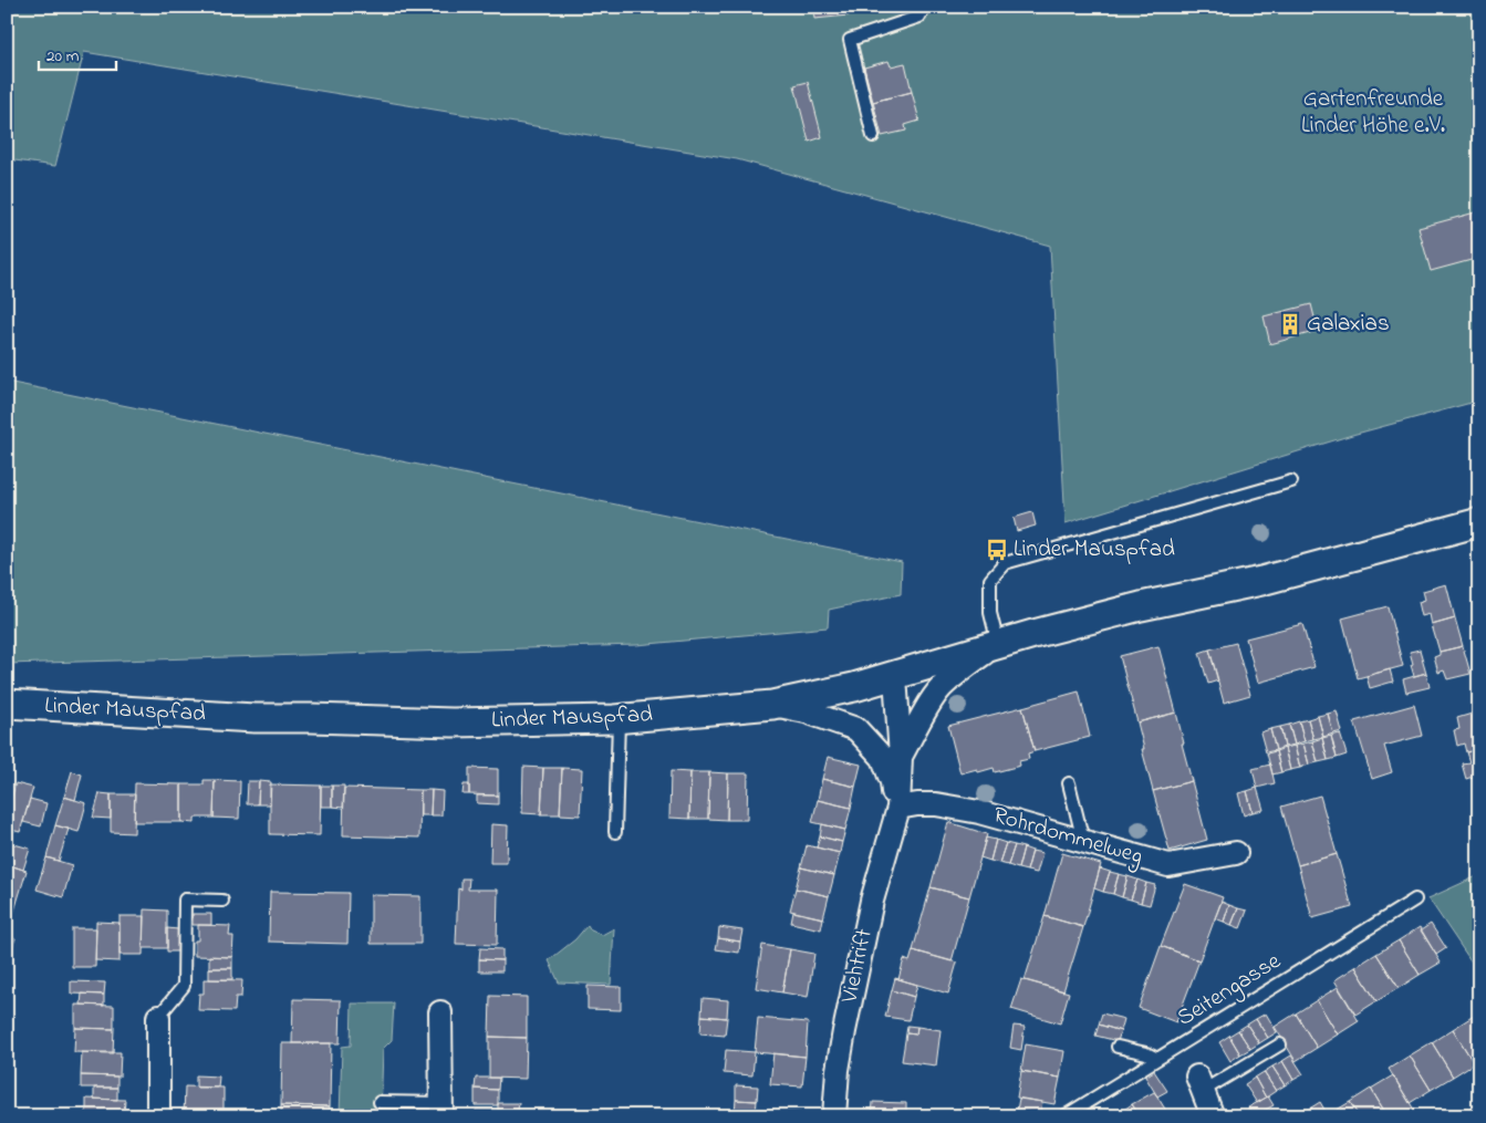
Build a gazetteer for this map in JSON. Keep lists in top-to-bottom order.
{
  "streets": {
    "street": ["Linder Mauspfad", "Rohrdommelweg", "Viehtrift"],
    "lane": ["Seitengasse"]
  },
  "crossings": [
    ["Linder Mauspfad", "Viehtrift"],
    ["Rohrdommelweg", "Viehtrift"]
  ],
  "parks": ["Gartenfreunde Linder Höhe e.V."],
  "places": {
    "building": ["Galaxias"],
    "bus stop": ["Linder Mauspfad"]
  },
  "scale_bar": "20 m"
}
